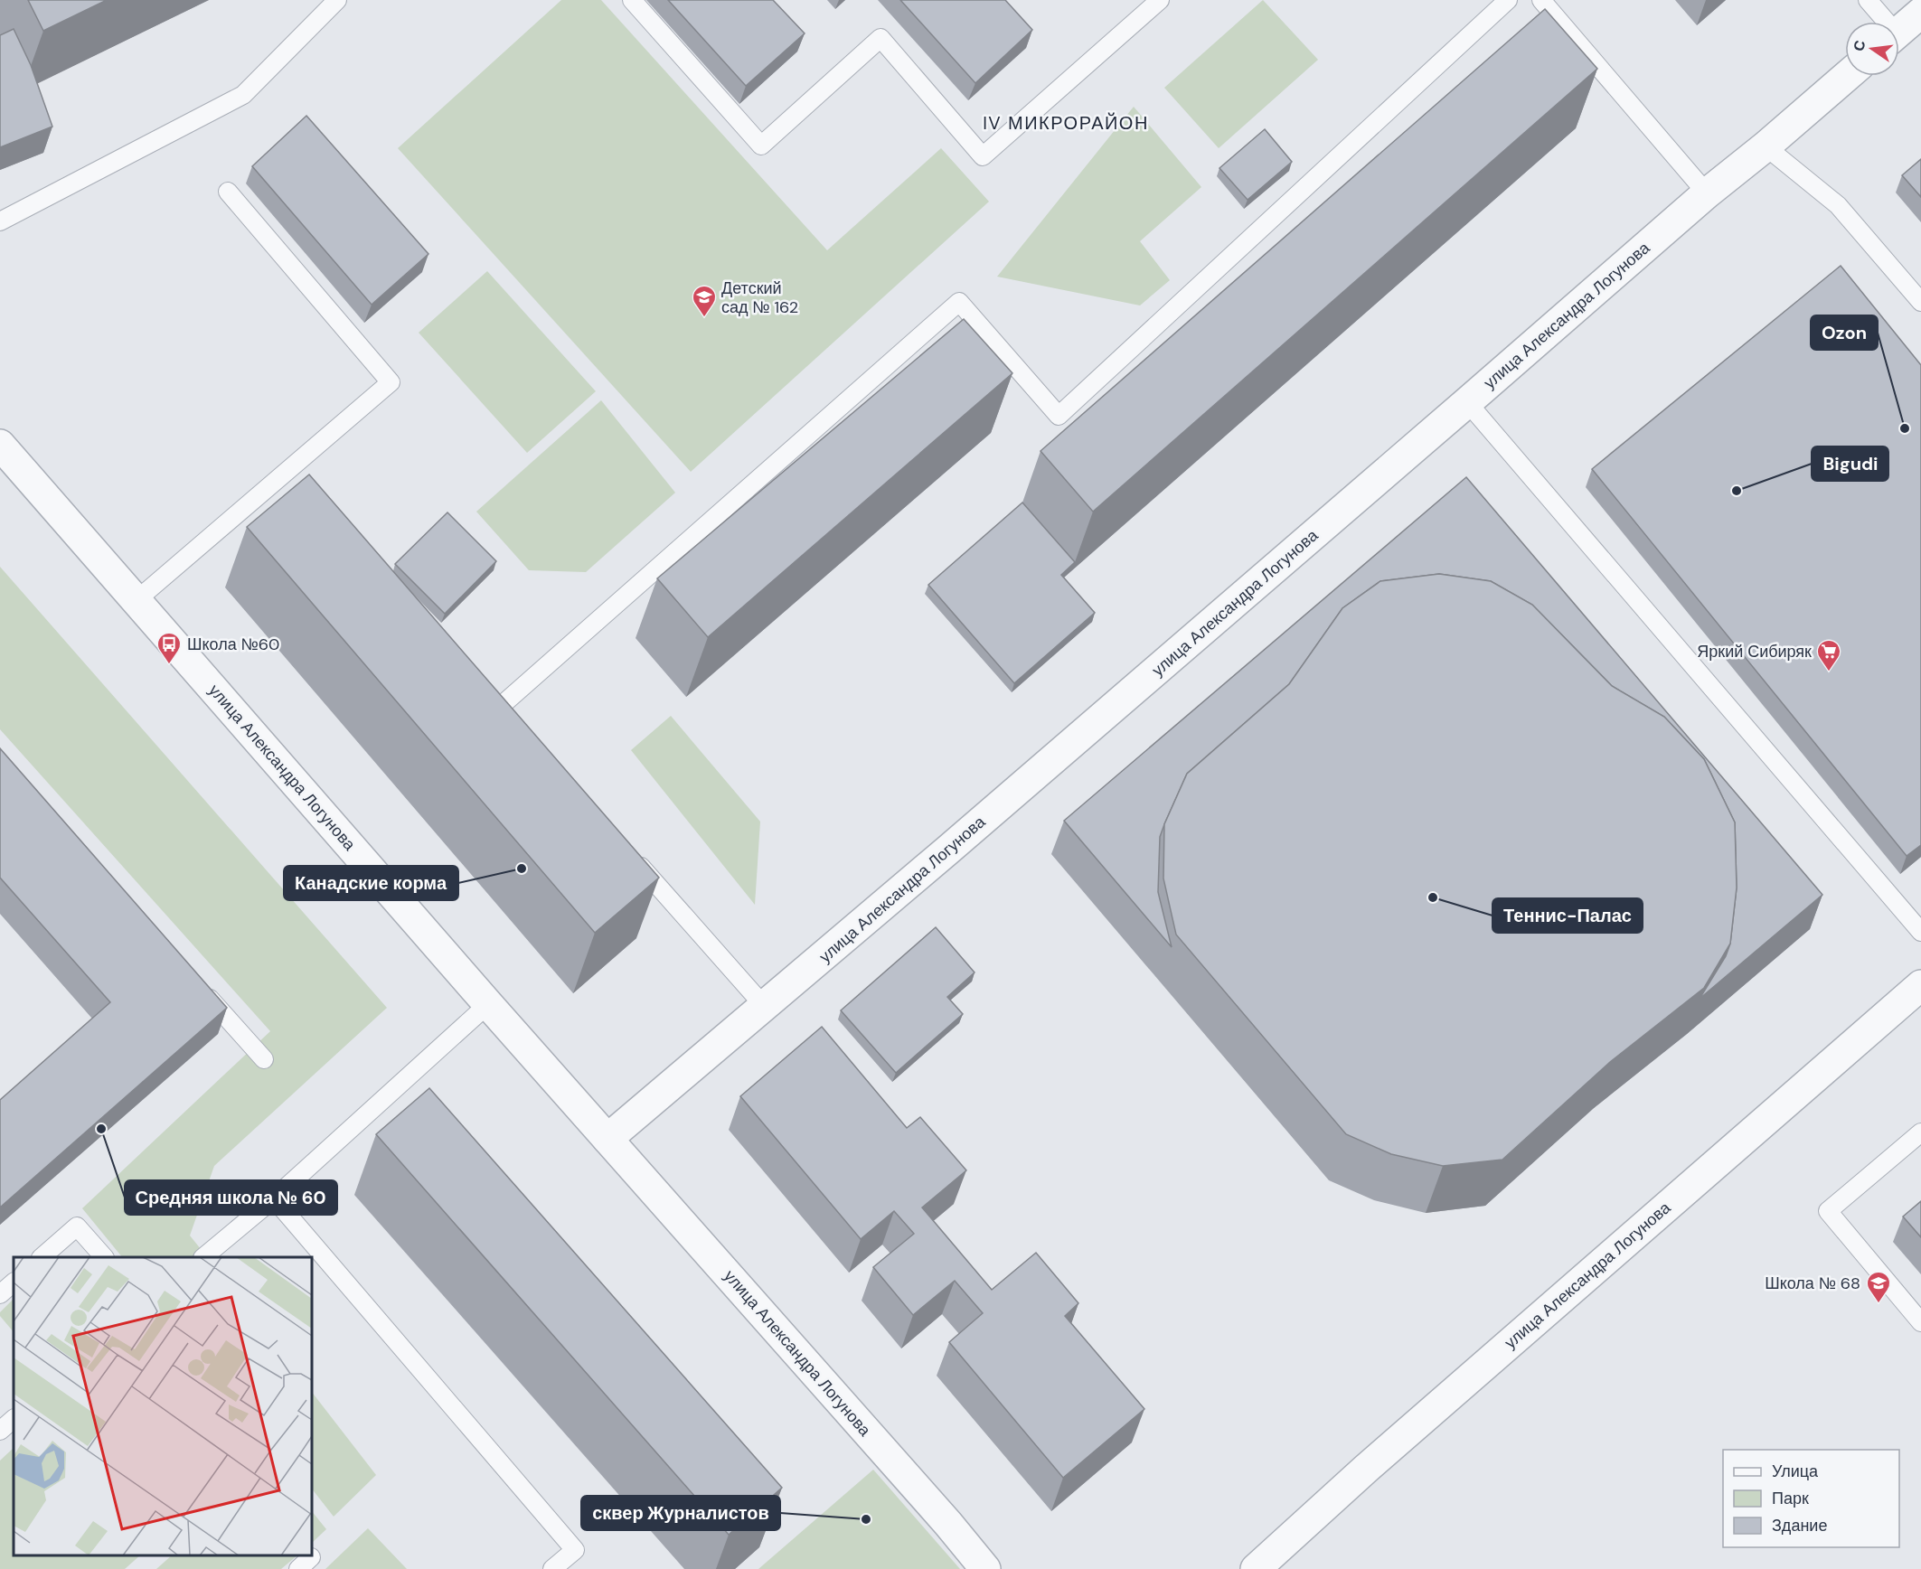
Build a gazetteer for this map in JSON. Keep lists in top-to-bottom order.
{
  "streets": {
    "street": ["улица Александра Логунова"]
  },
  "districts": ["IV МИКРОРАЙОН"],
  "places": {
    "school or university": ["Детский сад № 162", "Школа № 68"],
    "other": [
      "Ozon",
      "Bigudi",
      "Канадские корма",
      "Теннис-Палас",
      "Средняя школа № 60",
      "сквер Журналистов"
    ],
    "bus stop": ["Школа №60"],
    "supermarket": ["Яркий Сибиряк"]
  },
  "legend": ["Улица", "Парк", "Здание"],
  "north": "left"
}
